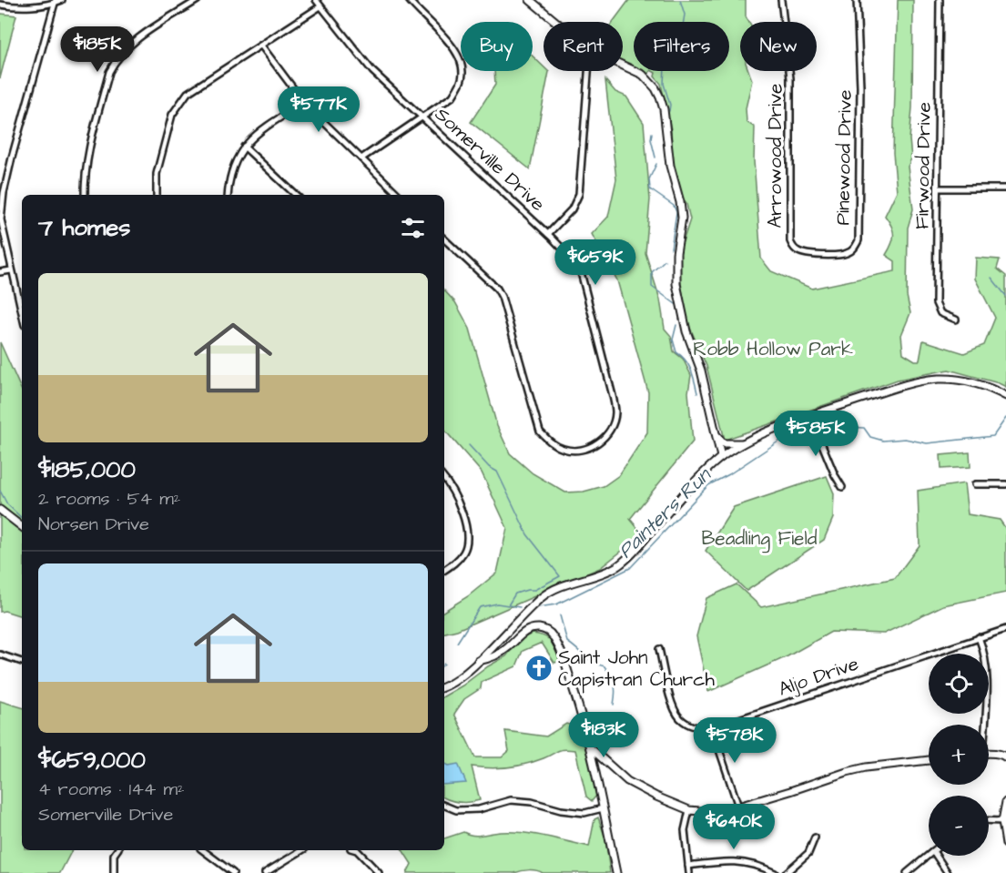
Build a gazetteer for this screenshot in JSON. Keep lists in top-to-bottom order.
{
  "streets": {
    "street": [
      "Arrowood Drive",
      "Pinewood Drive",
      "Somerville Drive",
      "Firwood Drive",
      "Aljo Drive"
    ]
  },
  "crossings": [
    ["Arrowood Drive", "Pinewood Drive"]
  ],
  "water": ["Painters Run"],
  "parks": ["Robb Hollow Park", "Beadling Field"],
  "places": {
    "church": ["Saint John Capistran Church"]
  },
  "page": {
    "chip": [
      "Buy",
      "Rent",
      "Filters",
      "New"
    ],
    "price": [
      "$185K",
      "$577K",
      "$659K",
      "$585K",
      "$183K",
      "$578K",
      "$640K"
    ],
    "heading": "7 homes",
    "list": [
      {
        "name": "$185,000",
        "note": "2 rooms · 54 m² · Norsen Drive"
      },
      {
        "name": "$659,000",
        "note": "4 rooms · 144 m² · Somerville Drive"
      }
    ],
    "map_buttons": ["+", "−"]
  }
}
